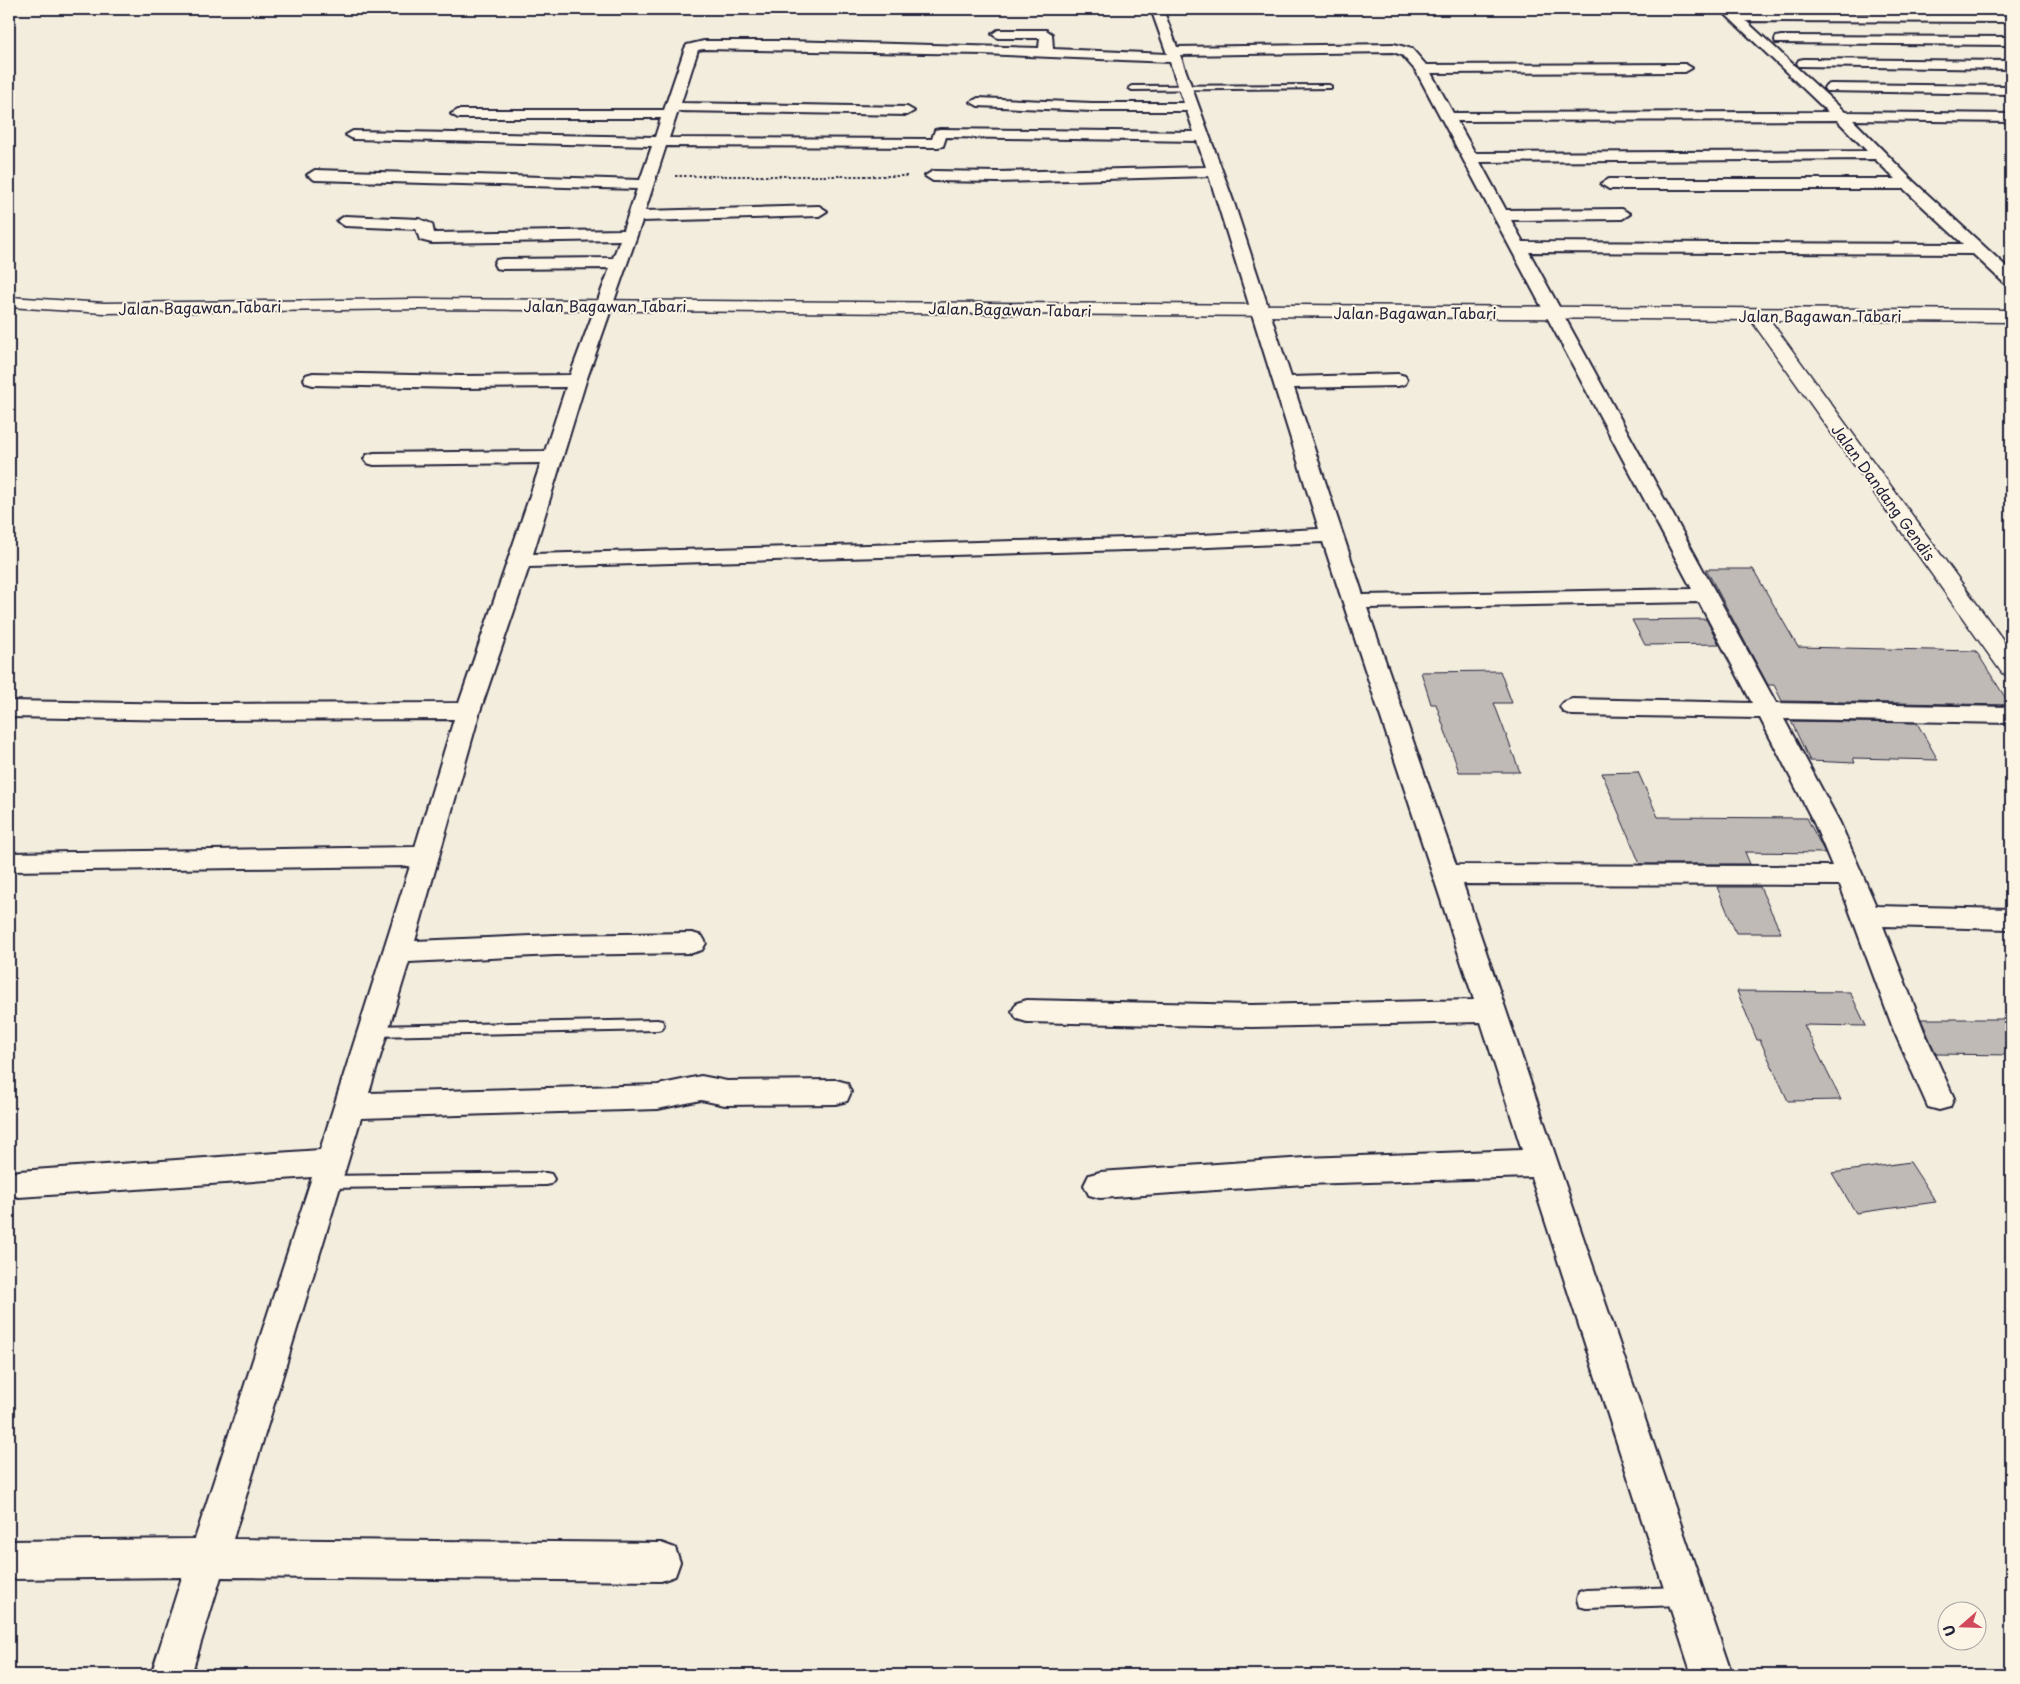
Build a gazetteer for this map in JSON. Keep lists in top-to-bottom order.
{
  "streets": {
    "street": ["Jalan Bagawan Tabari", "Jalan Dandang Gendis"]
  },
  "crossings": [
    ["Jalan Bagawan Tabari", "Jalan Dandang Gendis"]
  ],
  "north": "left"
}
